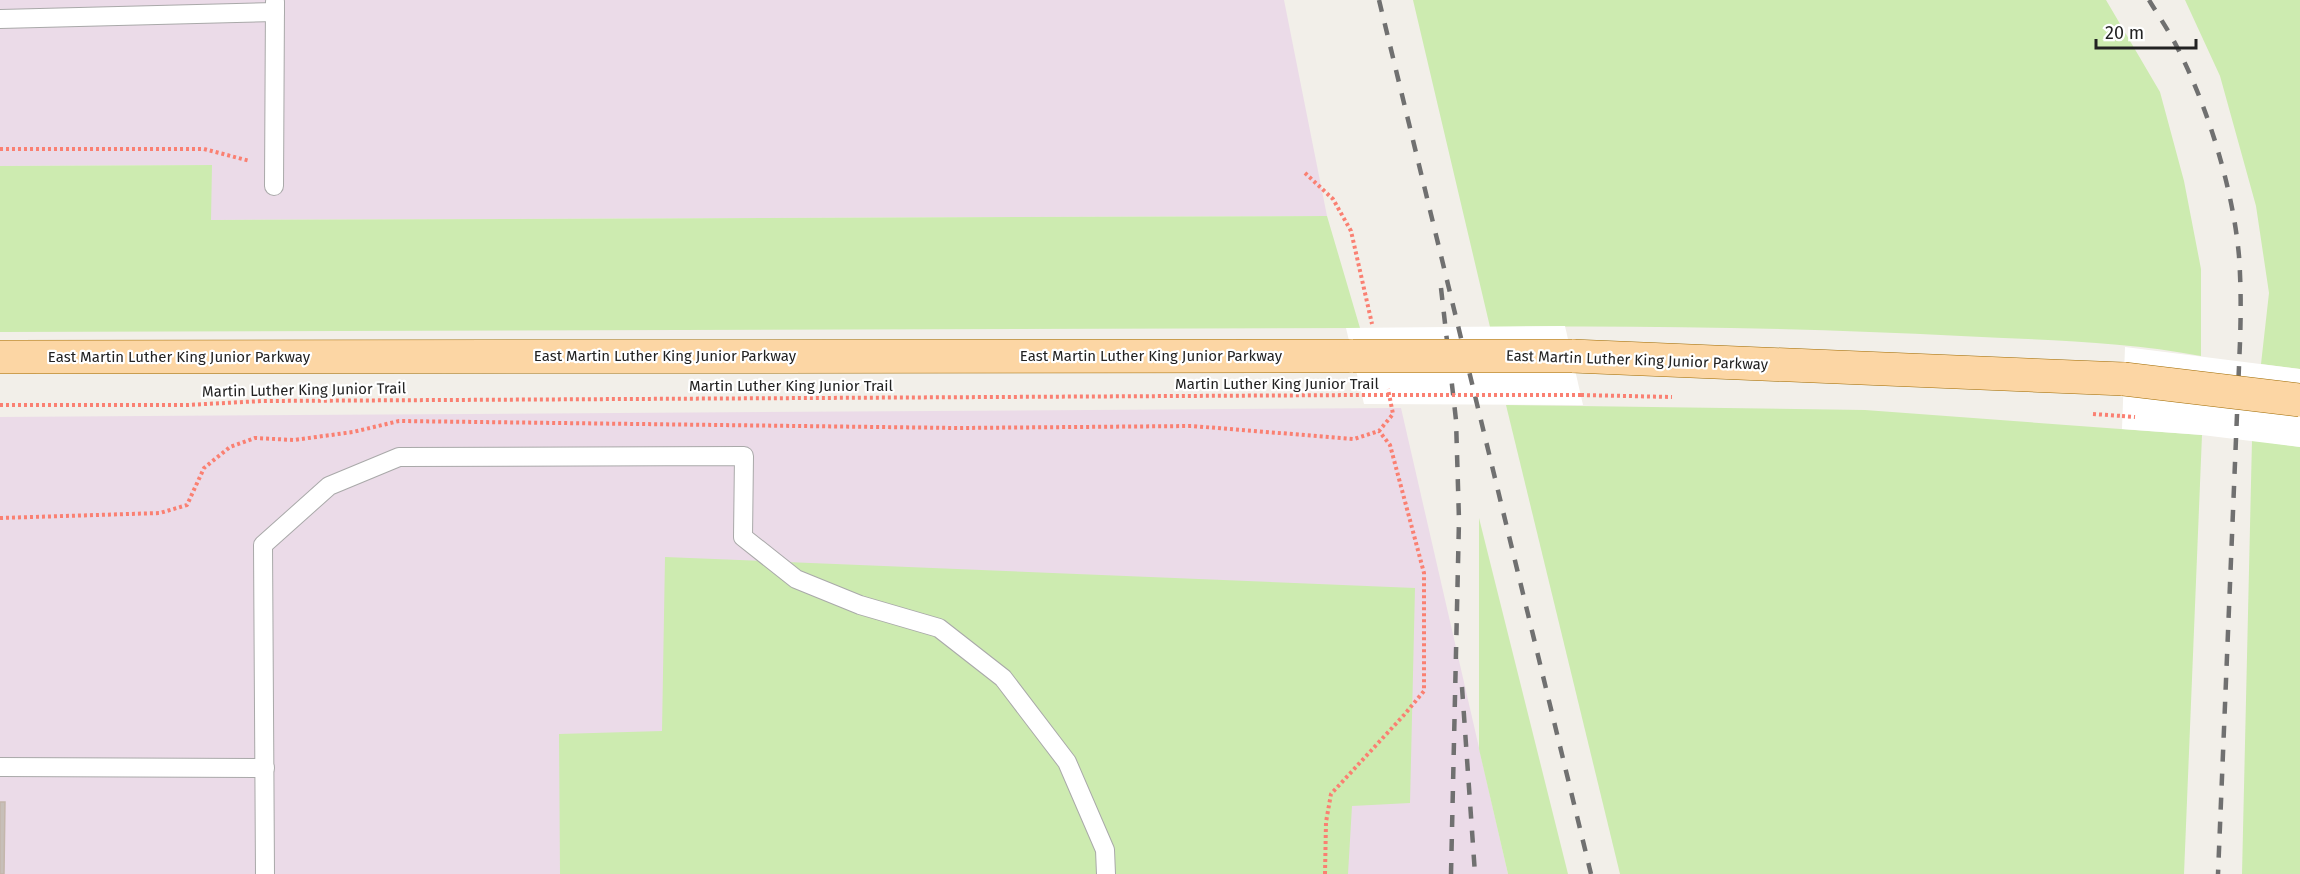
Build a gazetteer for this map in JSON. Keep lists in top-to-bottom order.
{
  "streets": {
    "main road": ["East Martin Luther King Junior Parkway"],
    "path": ["Martin Luther King Junior Trail"]
  },
  "scale_bar": "20 m"
}
